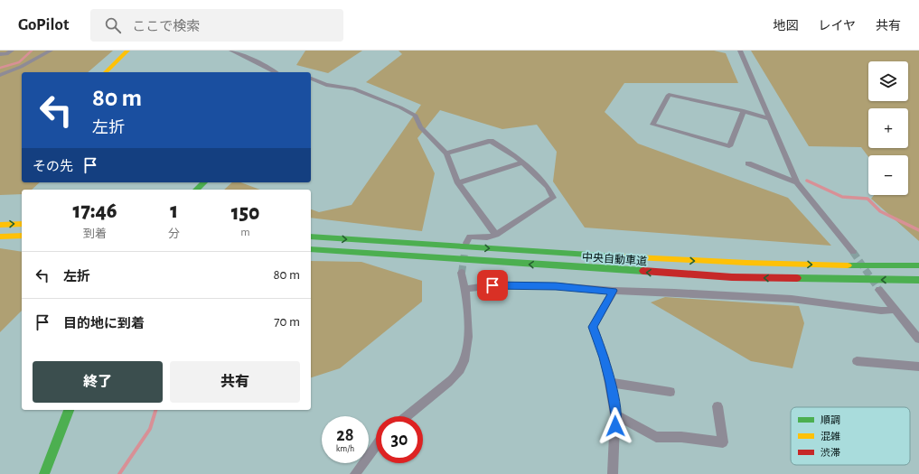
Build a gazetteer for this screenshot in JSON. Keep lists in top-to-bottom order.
{
  "streets": {
    "main road": ["中央自動車道"]
  },
  "legend": ["順調", "混雑", "渋滞"],
  "page": {
    "header": "GoPilot",
    "search": "ここで検索",
    "nav": ["地図", "レイヤ", "共有"],
    "map_buttons": ["+", "−"],
    "turn": ["80 m", "左折"],
    "then": "その先",
    "eta": [
      "17:46",
      "到着",
      "1",
      "分",
      "150",
      "m"
    ],
    "list": [
      {
        "name": "左折",
        "value": "80 m"
      },
      {
        "name": "目的地に到着",
        "value": "70 m"
      }
    ],
    "buttons": ["終了", "共有"],
    "speed": "28 km/h",
    "limit": "30"
  }
}
